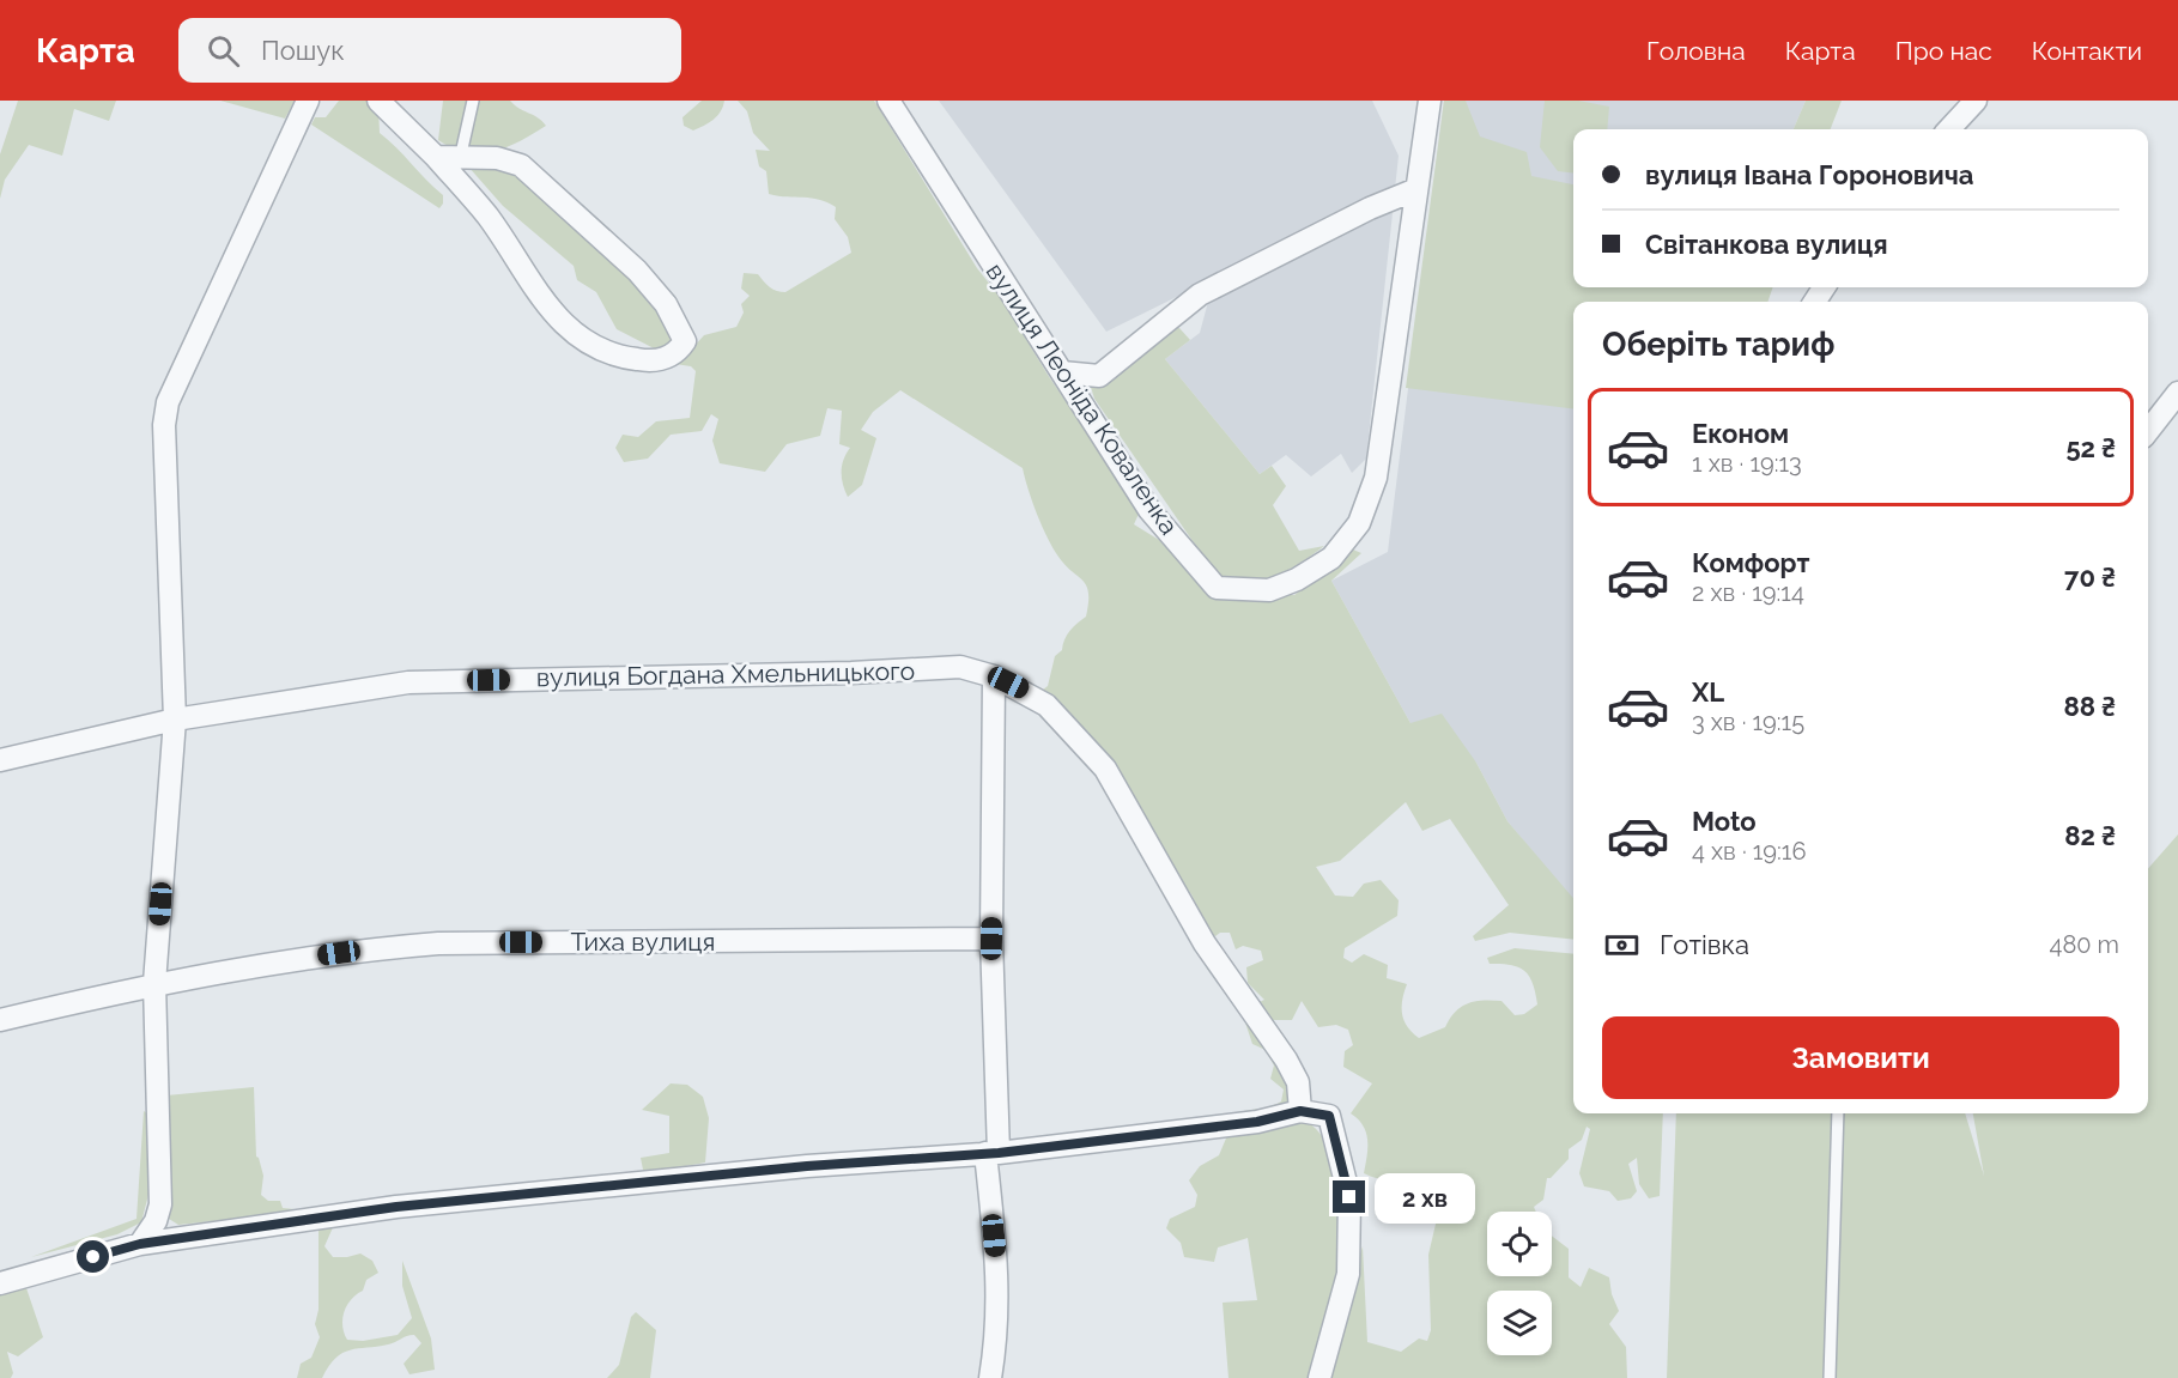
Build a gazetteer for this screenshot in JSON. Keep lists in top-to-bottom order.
{
  "streets": {
    "street": ["вулиця Леоніда Коваленка", "вулиця Богдана Хмельницького", "Тиха вулиця"]
  },
  "page": {
    "header": "Карта",
    "search": "Пошук",
    "nav": [
      "Головна",
      "Карта",
      "Про нас",
      "Контакти"
    ],
    "banner": ["вулиця Івана Гороновича", "Світанкова вулиця"],
    "heading": "Оберіть тариф",
    "list": [
      {
        "name": "Економ",
        "note": "1 хв · 19:13",
        "value": "52 ₴"
      },
      {
        "name": "Комфорт",
        "note": "2 хв · 19:14",
        "value": "70 ₴"
      },
      {
        "name": "XL",
        "note": "3 хв · 19:15",
        "value": "88 ₴"
      },
      {
        "name": "Moto",
        "note": "4 хв · 19:16",
        "value": "82 ₴"
      }
    ],
    "pay": ["Готівка", "480 m"],
    "buttons": "Замовити",
    "bubble": "2 хв"
  }
}
